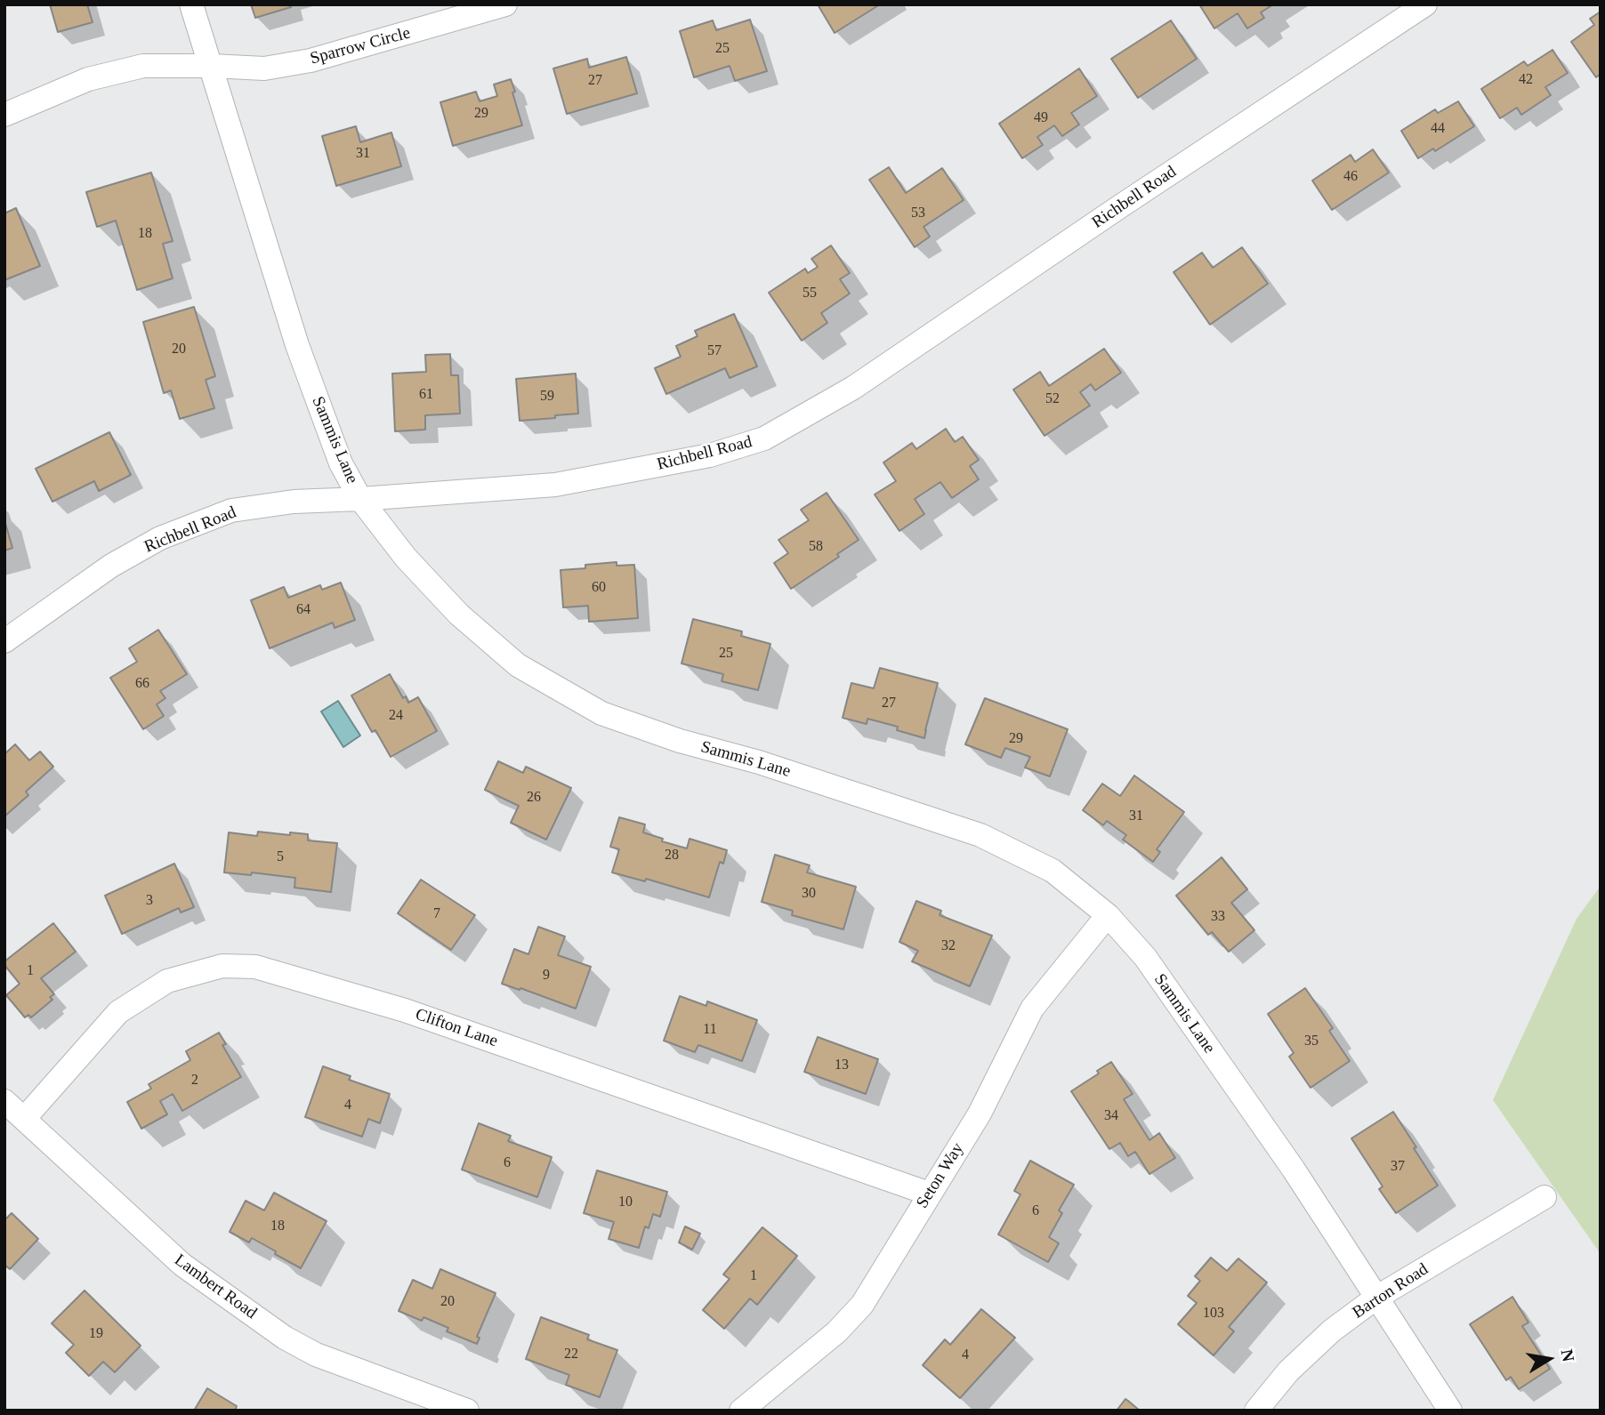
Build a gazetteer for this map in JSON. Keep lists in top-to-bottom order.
{
  "streets": {
    "street": [
      "Sparrow Circle",
      "Richbell Road",
      "Sammis Lane",
      "Clifton Lane",
      "Seton Way",
      "Lambert Road",
      "Barton Road"
    ]
  },
  "crossings": [
    ["Sparrow Circle", "Sammis Lane"],
    ["Richbell Road", "Sammis Lane"],
    ["Sammis Lane", "Seton Way"],
    ["Sammis Lane", "Barton Road"],
    ["Clifton Lane", "Seton Way"],
    ["Clifton Lane", "Lambert Road"]
  ],
  "house_numbers": [
    "25",
    "42",
    "27",
    "29",
    "49",
    "44",
    "31",
    "46",
    "53",
    "18",
    "55",
    "20",
    "57",
    "61",
    "59",
    "52",
    "58",
    "60",
    "64",
    "25",
    "66",
    "27",
    "24",
    "29",
    "26",
    "31",
    "28",
    "5",
    "30",
    "3",
    "7",
    "33",
    "32",
    "1",
    "9",
    "11",
    "35",
    "13",
    "2",
    "4",
    "34",
    "6",
    "37",
    "10",
    "6",
    "18",
    "1",
    "20",
    "103",
    "19",
    "22",
    "4"
  ],
  "north": "right"
}
